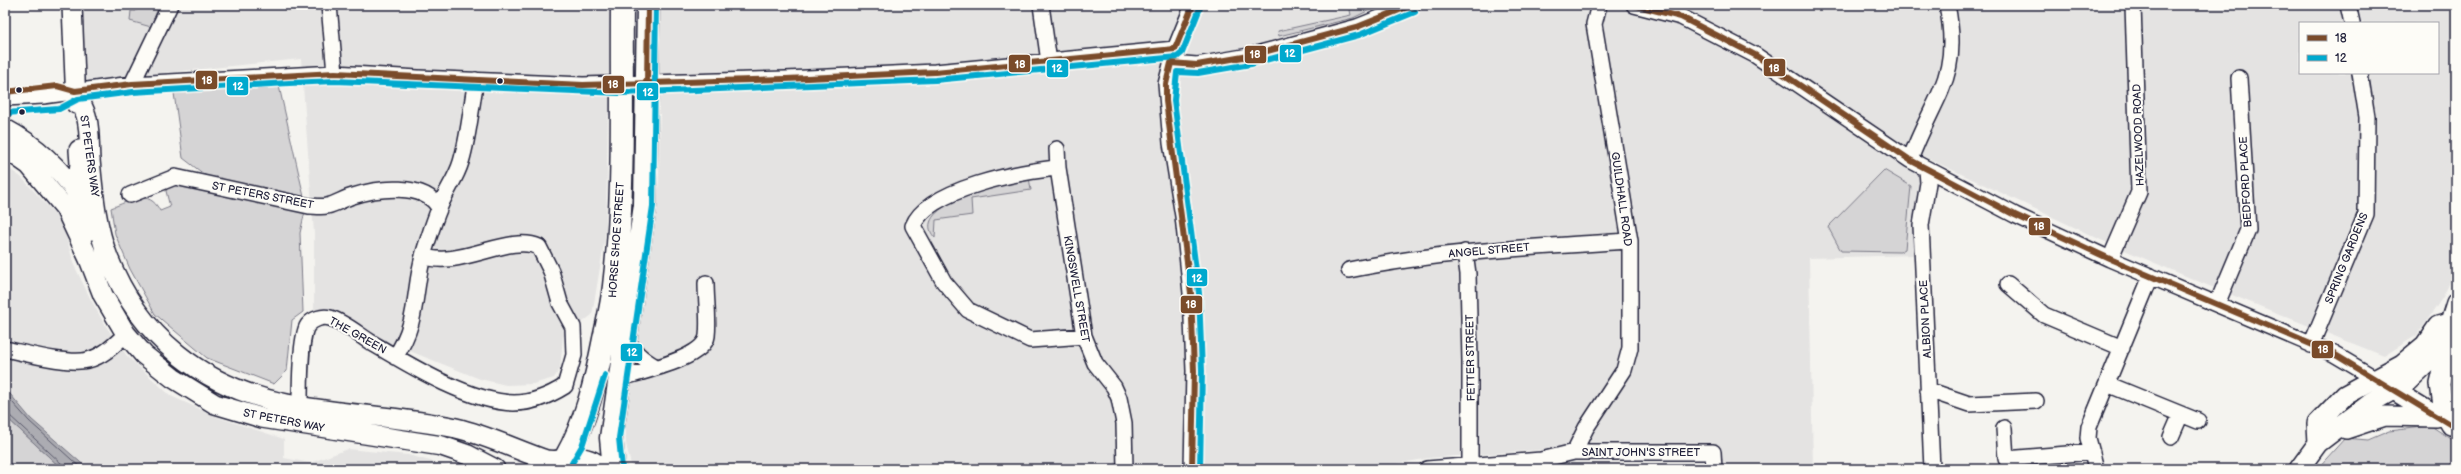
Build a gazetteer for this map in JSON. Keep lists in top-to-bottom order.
{
  "streets": {
    "highway": ["HORSE SHOE STREET"],
    "main road": ["ST PETERS WAY"],
    "street": [
      "HAZELWOOD ROAD",
      "BEDFORD PLACE",
      "ST PETERS STREET",
      "GUILDHALL ROAD",
      "ANGEL STREET",
      "SPRING GARDENS",
      "KINGSWELL STREET",
      "ALBION PLACE",
      "THE GREEN",
      "FETTER STREET",
      "SAINT JOHN'S STREET"
    ]
  },
  "crossings": [
    ["ST PETERS WAY", "HORSE SHOE STREET"],
    ["ST PETERS WAY", "THE GREEN"],
    ["GUILDHALL ROAD", "ANGEL STREET"],
    ["GUILDHALL ROAD", "SAINT JOHN'S STREET"],
    ["ANGEL STREET", "FETTER STREET"],
    ["FETTER STREET", "SAINT JOHN'S STREET"]
  ],
  "lines": ["transit line 18", "transit line 12"],
  "legend": ["18", "12"]
}
